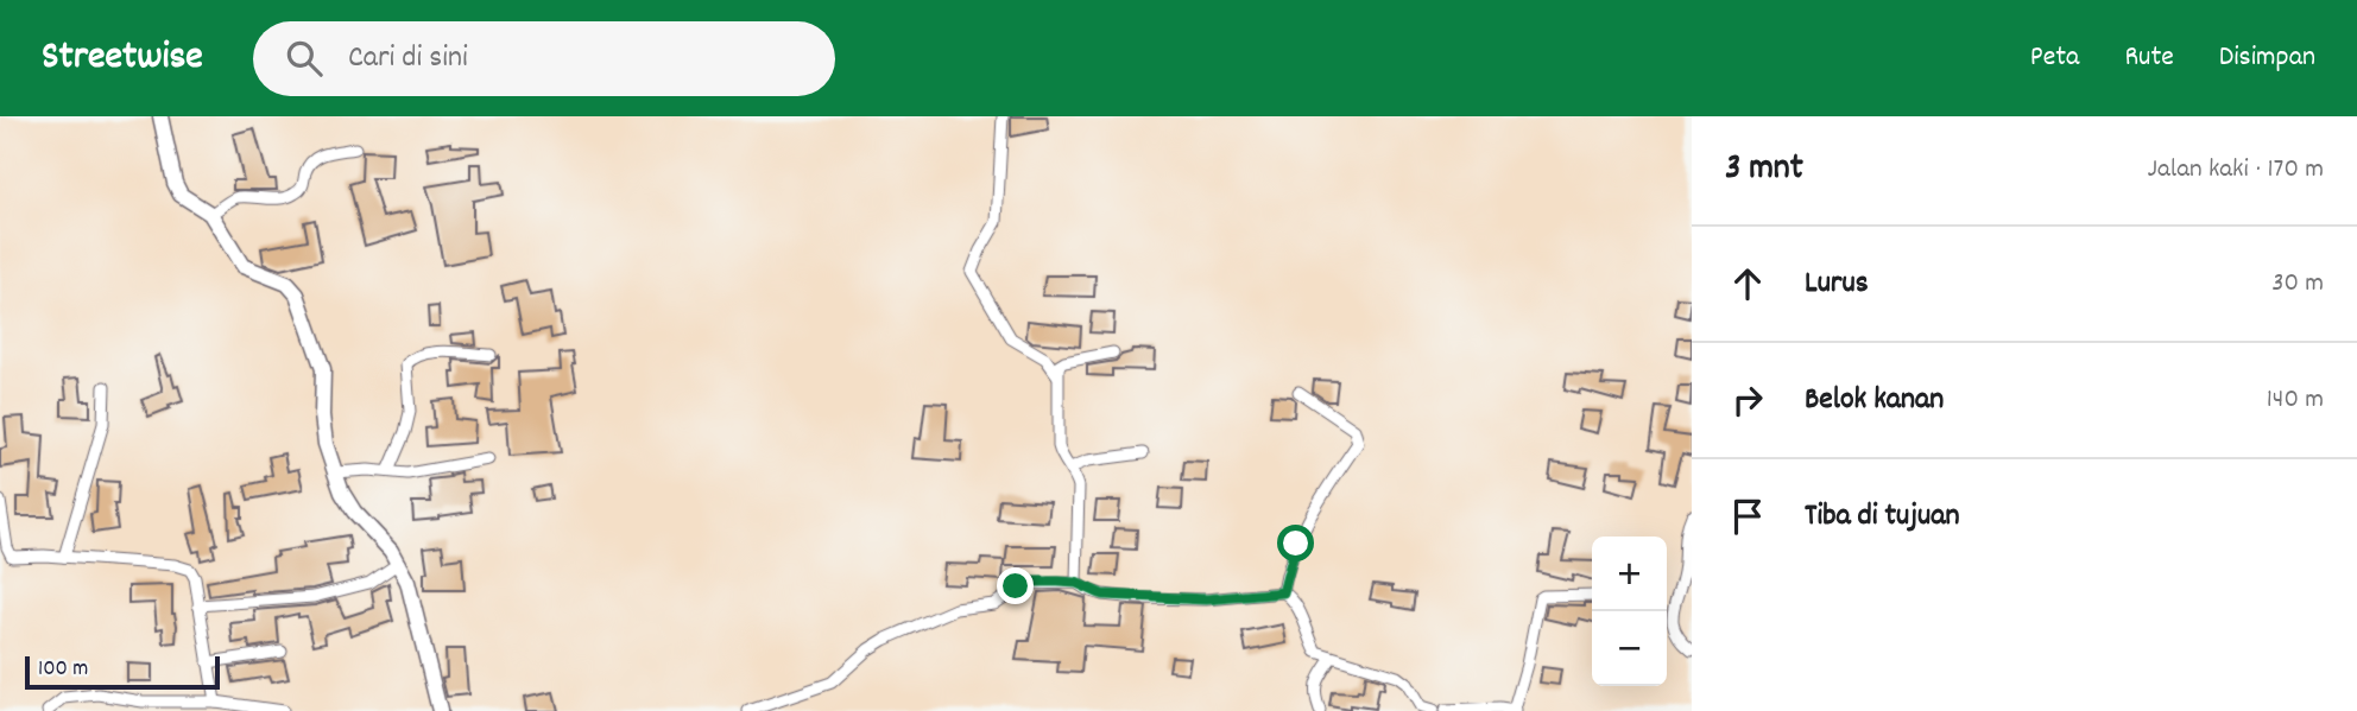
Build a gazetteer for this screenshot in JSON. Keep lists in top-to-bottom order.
{
  "scale_bar": "100 m",
  "page": {
    "header": "Streetwise",
    "search": "Cari di sini",
    "nav": ["Peta", "Rute", "Disimpan"],
    "heading": ["3 mnt", "Jalan kaki · 170 m"],
    "list": [
      ["Lurus", "30 m"],
      ["Belok kanan", "140 m"],
      "Tiba di tujuan"
    ],
    "map_buttons": ["+", "−"],
    "scale": "100 m"
  }
}
